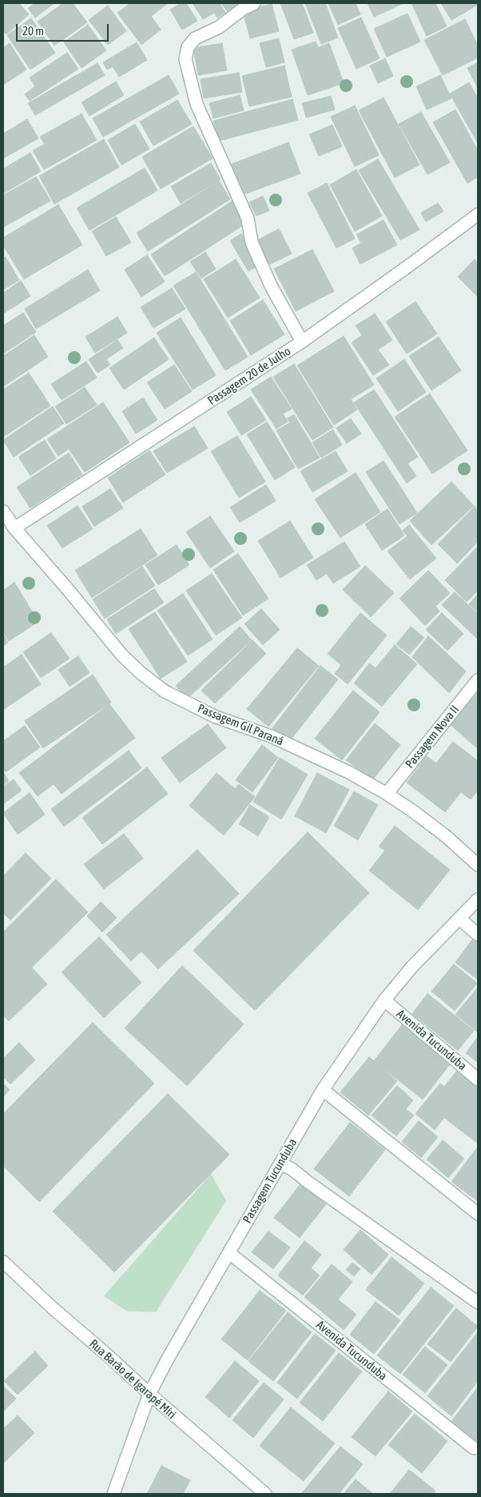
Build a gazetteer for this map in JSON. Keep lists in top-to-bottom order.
{
  "streets": {
    "street": [
      "Passagem 20 de Julho",
      "Passagem Gil Paraná",
      "Passagem Nova II",
      "Avenida Tucunduba",
      "Passagem Tucunduba",
      "Rua Barão de Igarapé Miri"
    ]
  },
  "crossings": [
    ["Passagem 20 de Julho", "Passagem Gil Paraná"],
    ["Passagem Gil Paraná", "Passagem Nova II"],
    ["Avenida Tucunduba", "Passagem Tucunduba"],
    ["Passagem Tucunduba", "Rua Barão de Igarapé Miri"]
  ],
  "scale_bar": "20 m"
}
